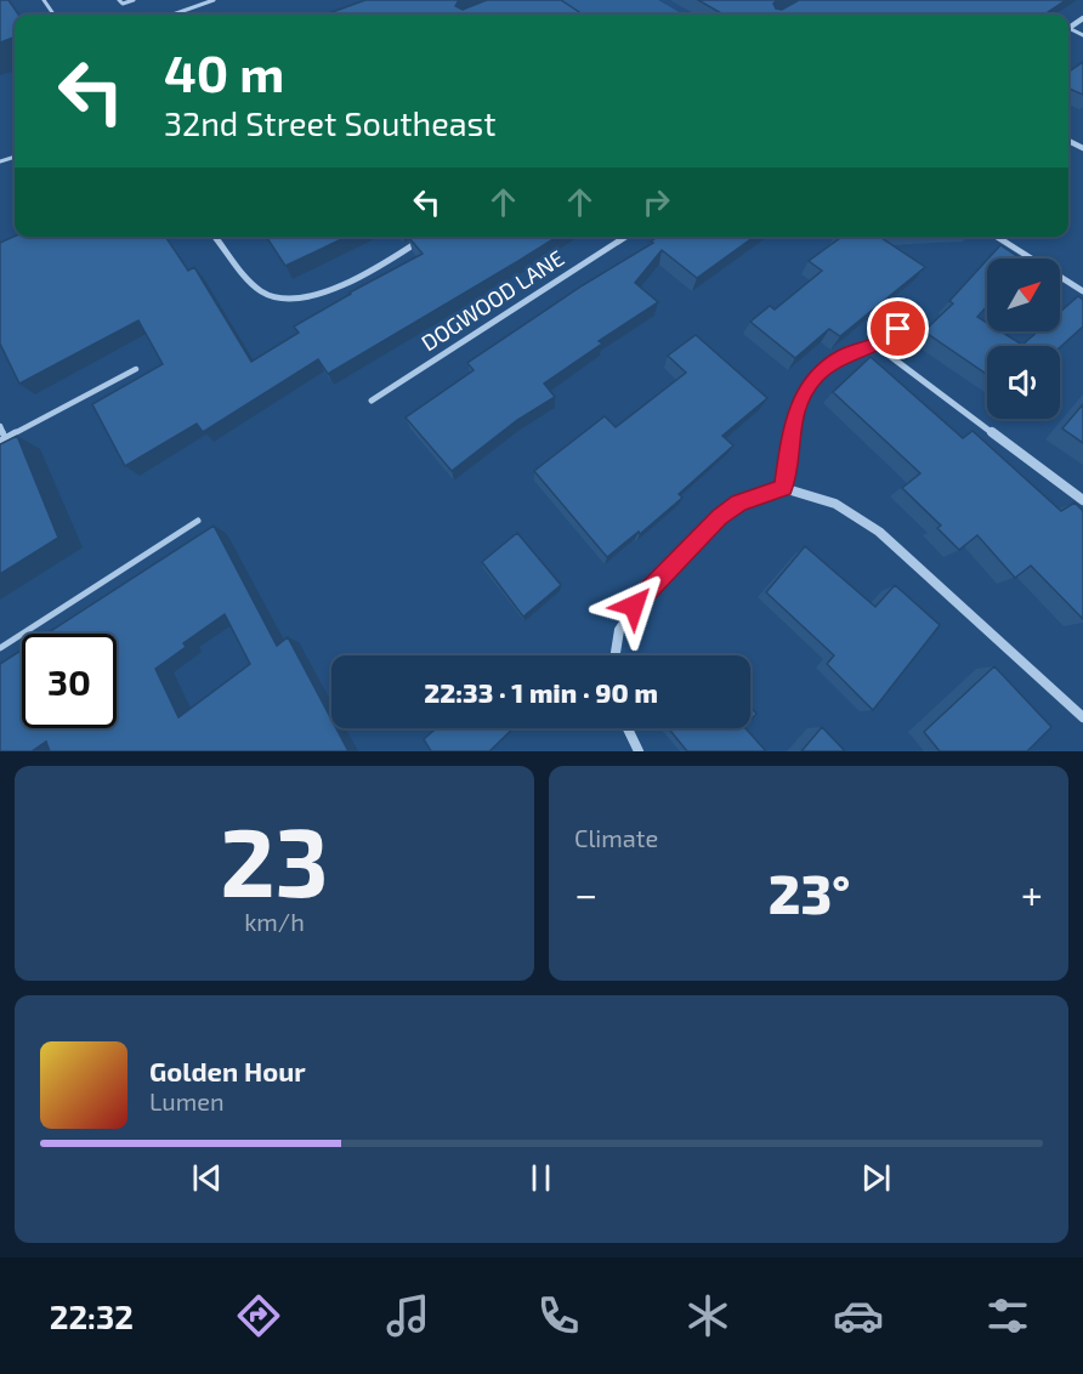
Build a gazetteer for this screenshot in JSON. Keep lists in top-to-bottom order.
{
  "streets": {
    "street": ["DOGWOOD LANE"]
  },
  "north": "top right",
  "page": {
    "turn": ["40 m", "32nd Street Southeast"],
    "limit": "30",
    "trip": "22:33 · 1 min · 90 m",
    "tile": [
      ["23", "km/h"],
      "Climate"
    ],
    "heat": ["−", "23°", "+"],
    "song": ["Golden Hour", "Lumen"],
    "tabs": "22:32"
  }
}
